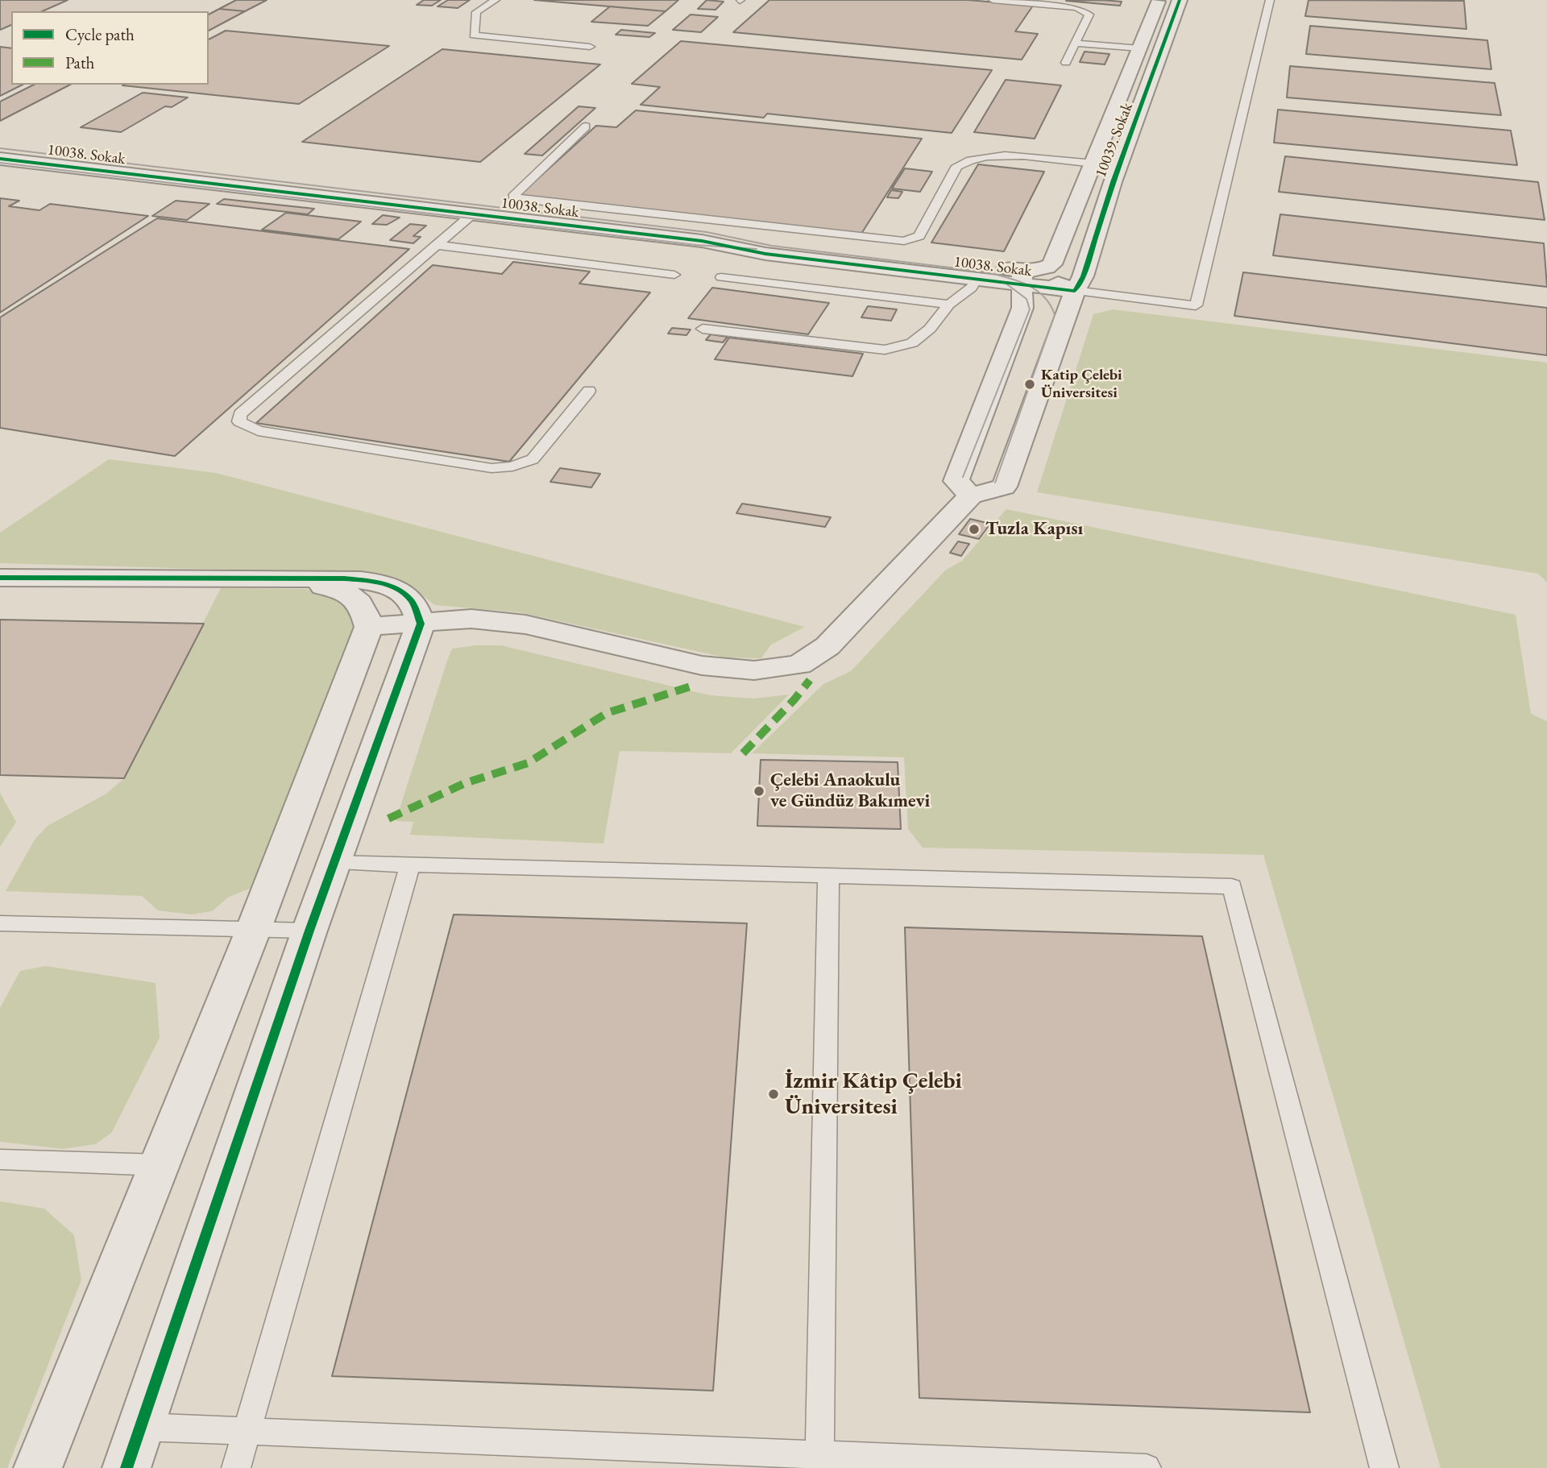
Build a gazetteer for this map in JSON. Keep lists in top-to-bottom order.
{
  "streets": {
    "street": ["10039. Sokak", "10038. Sokak"]
  },
  "crossings": [
    ["10039. Sokak", "10038. Sokak"]
  ],
  "places": [
    "Katip Çelebi Üniversitesi",
    "Tuzla Kapısı",
    "Çelebi Anaokulu ve Gündüz Bakımevi",
    "İzmir Kâtip Çelebi Üniversitesi"
  ],
  "legend": ["Cycle path", "Path"]
}
